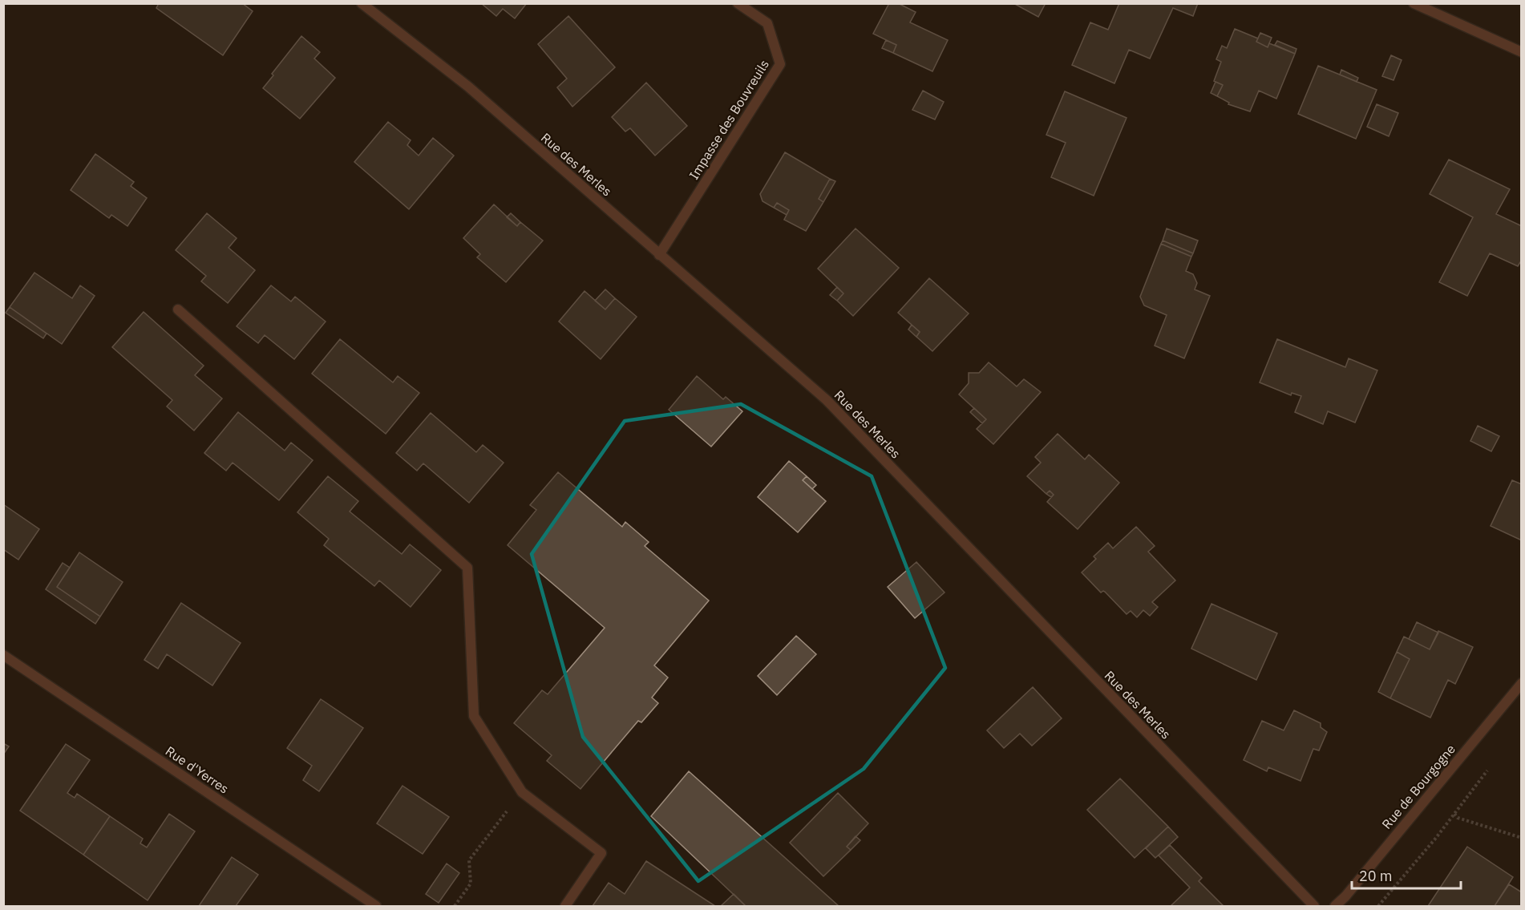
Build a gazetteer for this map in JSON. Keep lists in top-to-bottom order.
{
  "streets": {
    "street": [
      "Impasse des Bouvreuils",
      "Rue des Merles",
      "Rue d'Yerres",
      "Rue de Bourgogne"
    ]
  },
  "crossings": [
    ["Impasse des Bouvreuils", "Rue des Merles"]
  ],
  "scale_bar": "20 m"
}
